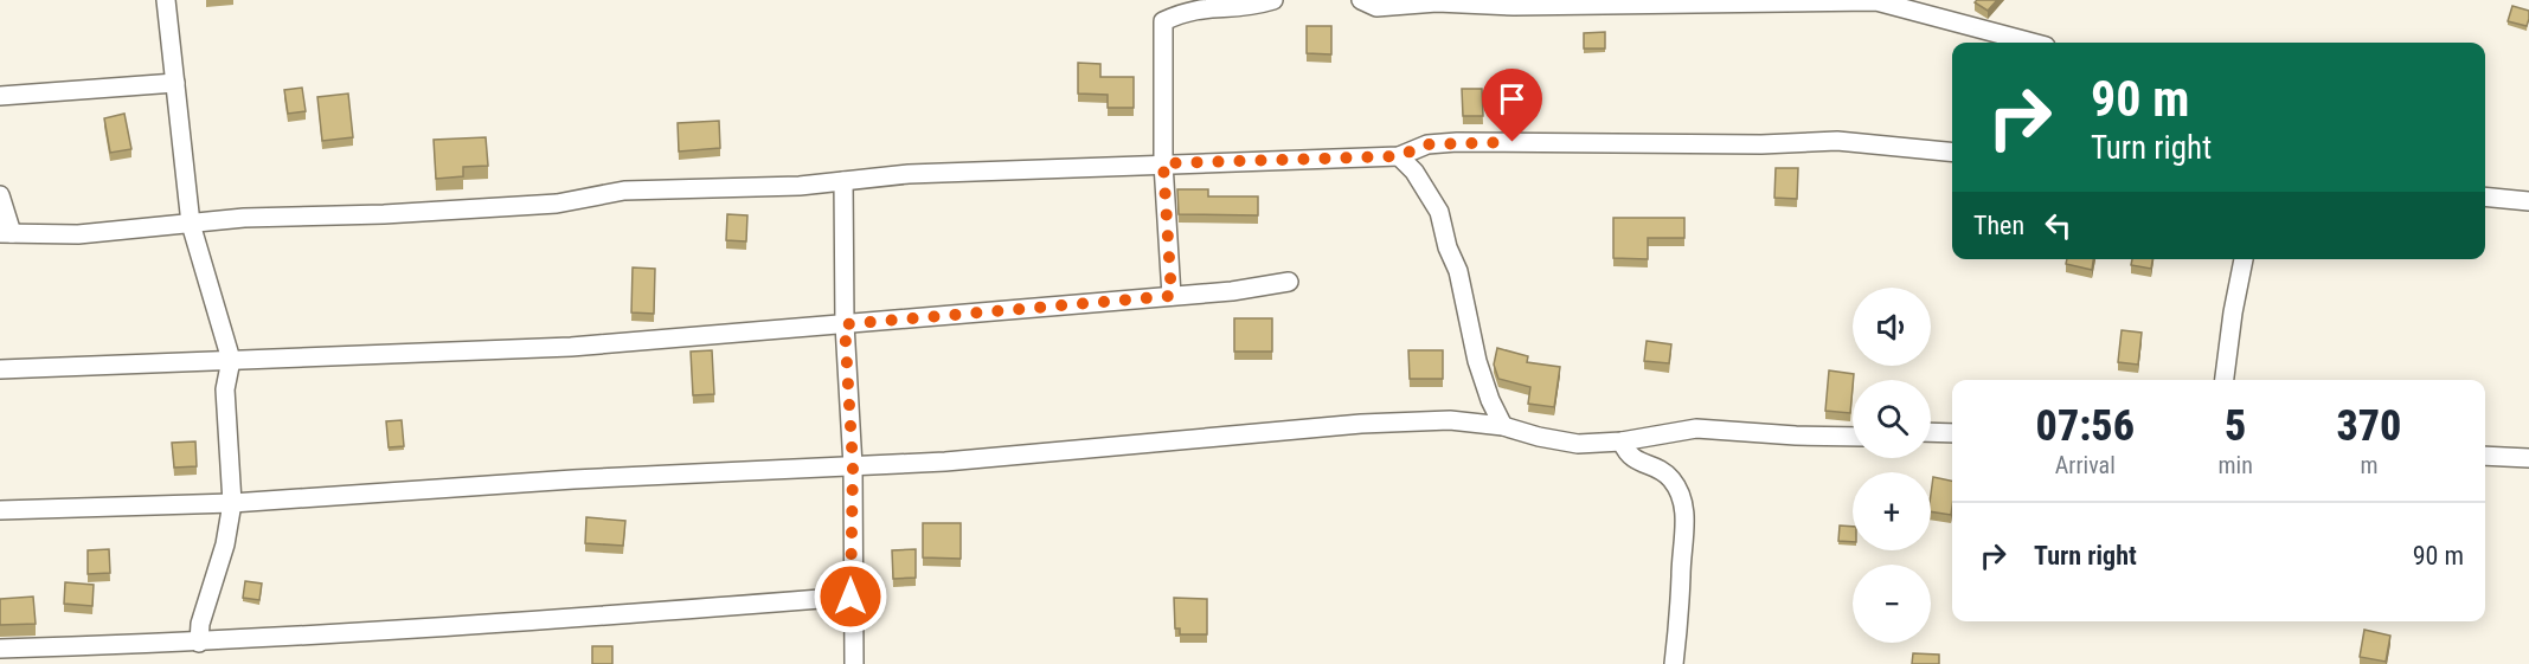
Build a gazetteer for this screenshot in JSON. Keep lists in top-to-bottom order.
{
  "page": {
    "turn": ["90 m", "Turn right"],
    "then": "Then",
    "map_buttons": ["+", "−"],
    "eta": [
      "07:56",
      "Arrival",
      "5",
      "min",
      "370",
      "m"
    ],
    "list": [
      {
        "name": "Turn right",
        "value": "90 m"
      }
    ]
  }
}
